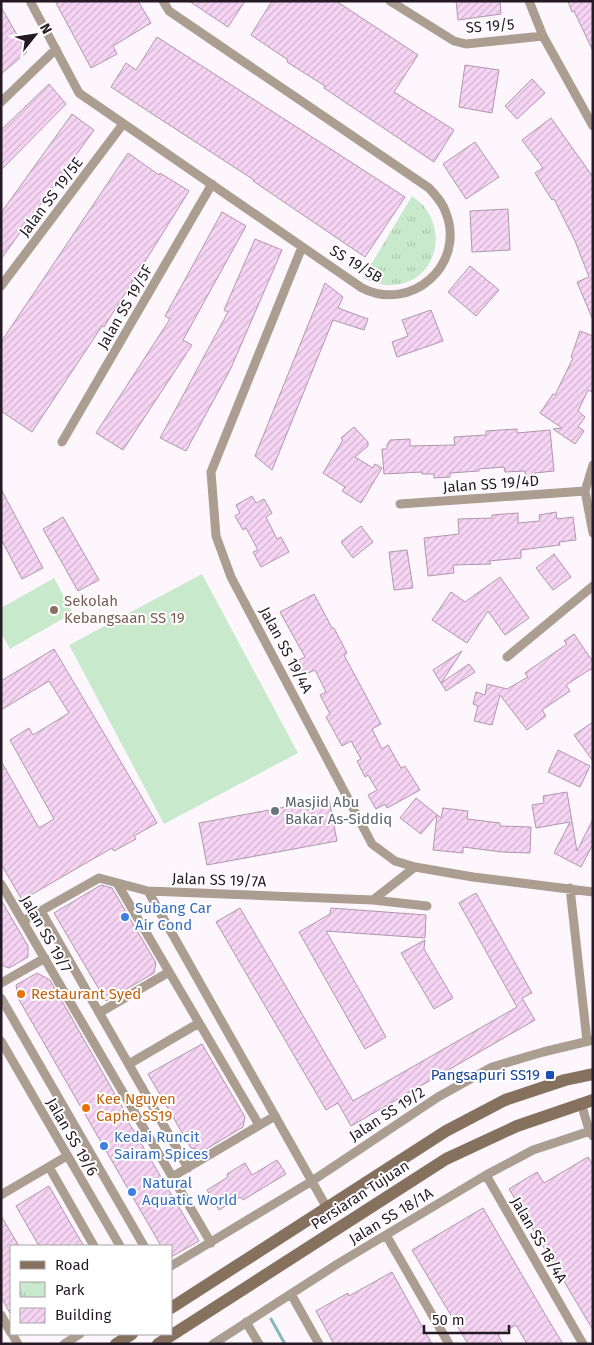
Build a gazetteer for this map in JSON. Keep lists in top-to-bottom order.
{
  "streets": {
    "main road": ["Persiaran Tujuan"],
    "street": [
      "SS 19/5",
      "Jalan SS 19/5E",
      "SS 19/5B",
      "Jalan SS 19/5F",
      "Jalan SS 19/4D",
      "Jalan SS 19/4A",
      "Jalan SS 19/7A",
      "Jalan SS 19/7",
      "Jalan SS 19/2",
      "Jalan SS 19/6",
      "Jalan SS 18/1A",
      "Jalan SS 18/4A"
    ]
  },
  "crossings": [
    ["Jalan SS 19/5E", "SS 19/5B"],
    ["SS 19/5B", "Jalan SS 19/5F"],
    ["SS 19/5B", "Jalan SS 19/4A"],
    ["Jalan SS 19/7A", "Jalan SS 19/7"],
    ["Jalan SS 19/7", "Jalan SS 19/2"],
    ["Jalan SS 18/1A", "Jalan SS 18/4A"]
  ],
  "places": {
    "other": [
      "Sekolah Kebangsaan SS 19",
      "Masjid Abu Bakar As-Siddiq",
      "Subang Car Air Cond",
      "Restaurant Syed",
      "Kee Nguyen Caphe SS19",
      "Kedai Runcit Sairam Spices",
      "Natural Aquatic World"
    ],
    "transit": ["Pangsapuri SS19"]
  },
  "legend": ["Road", "Park", "Building"],
  "scale_bar": "50 m",
  "north": "top right"
}
